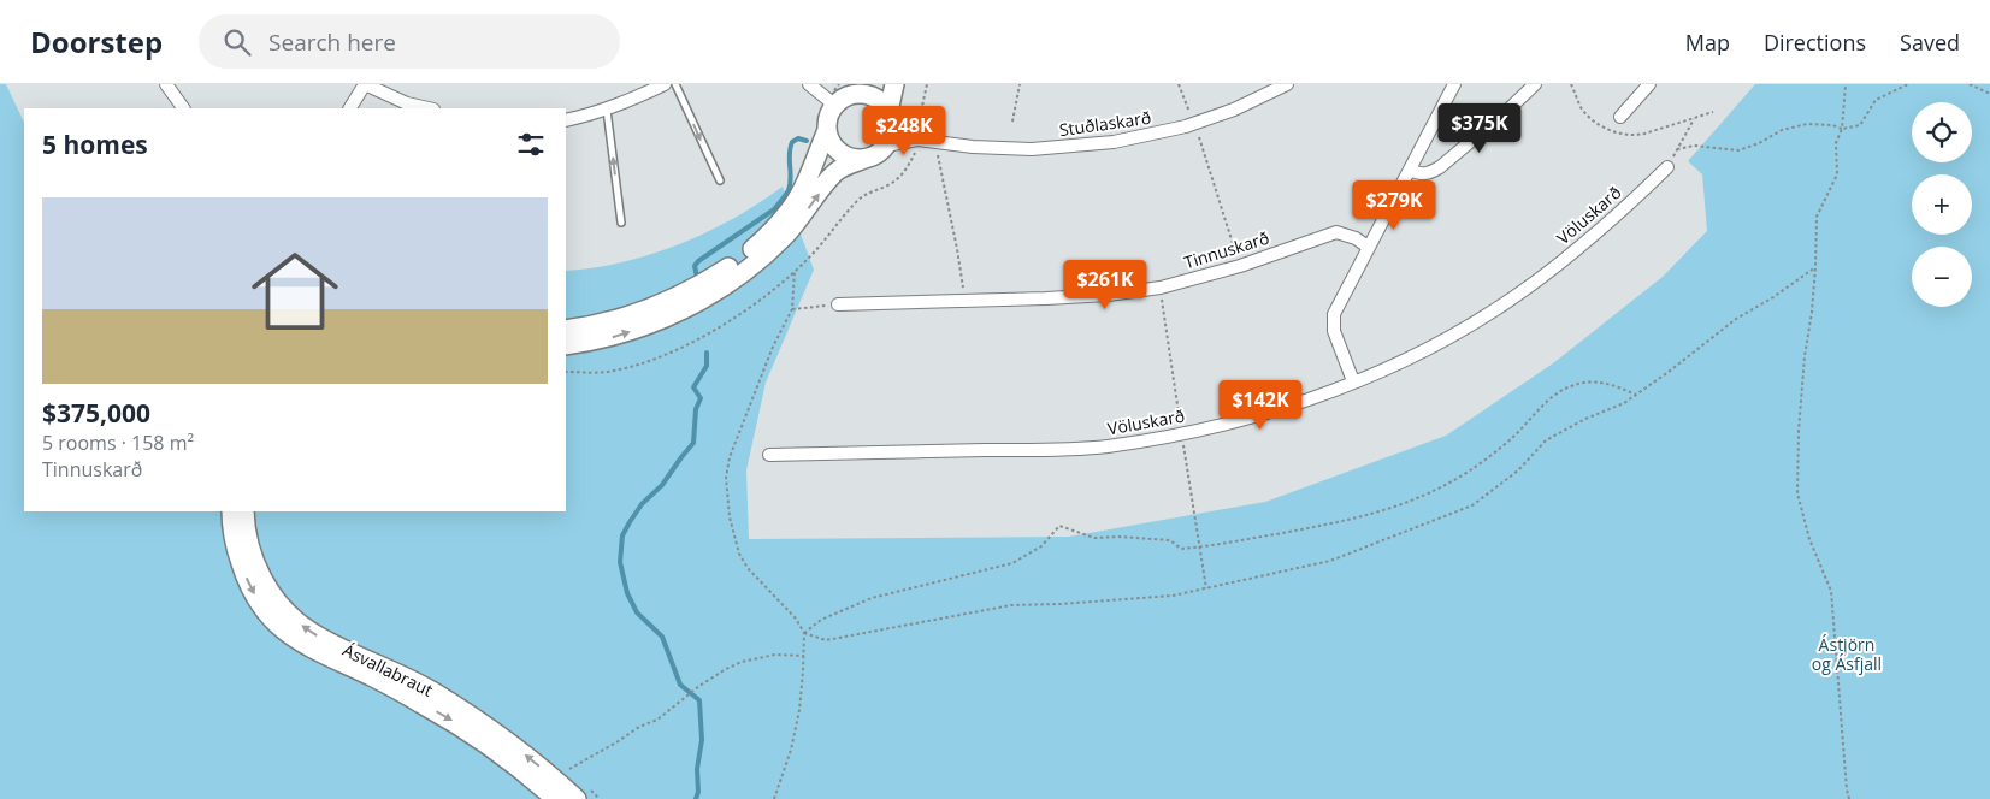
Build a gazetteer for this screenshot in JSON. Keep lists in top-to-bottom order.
{
  "streets": {
    "main road": ["Ásvallabraut"],
    "street": ["Stuðlaskarð", "Völuskarð", "Tinnuskarð"]
  },
  "parks": ["Ástjörn og Ásfjall"],
  "page": {
    "header": "Doorstep",
    "search": "Search here",
    "nav": ["Map", "Directions", "Saved"],
    "map_buttons": ["+", "−"],
    "price": [
      "$375K",
      "$248K",
      "$279K",
      "$261K",
      "$142K"
    ],
    "heading": "5 homes",
    "list": [
      {
        "name": "$375,000",
        "note": "5 rooms · 158 m² · Tinnuskarð"
      }
    ]
  }
}
